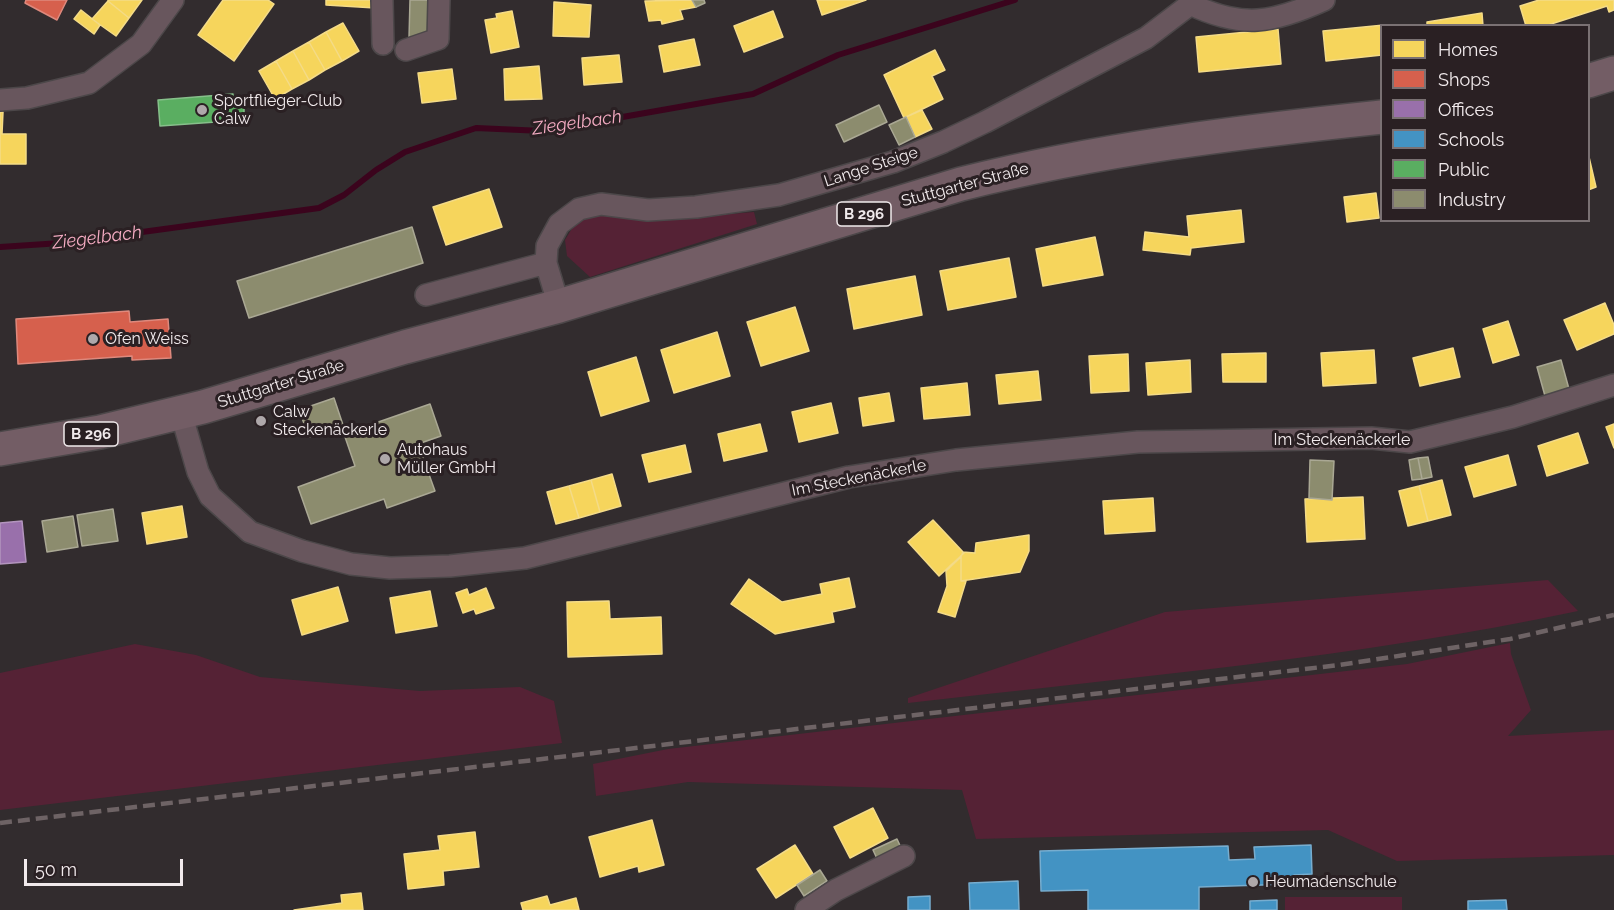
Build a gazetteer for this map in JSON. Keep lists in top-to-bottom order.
{
  "streets": {
    "main road": ["Stuttgarter Straße", "B 296"],
    "street": ["Lange Steige", "Im Steckenäckerle"]
  },
  "crossings": [
    ["Stuttgarter Straße", "Im Steckenäckerle"]
  ],
  "water": ["Ziegelbach"],
  "places": [
    "Sportflieger-Club Calw",
    "Ofen Weiss",
    "Calw Steckenäckerle",
    "Autohaus Müller GmbH",
    "Heumadenschule"
  ],
  "legend": [
    "Homes",
    "Shops",
    "Offices",
    "Schools",
    "Public",
    "Industry"
  ],
  "scale_bar": "50 m"
}
